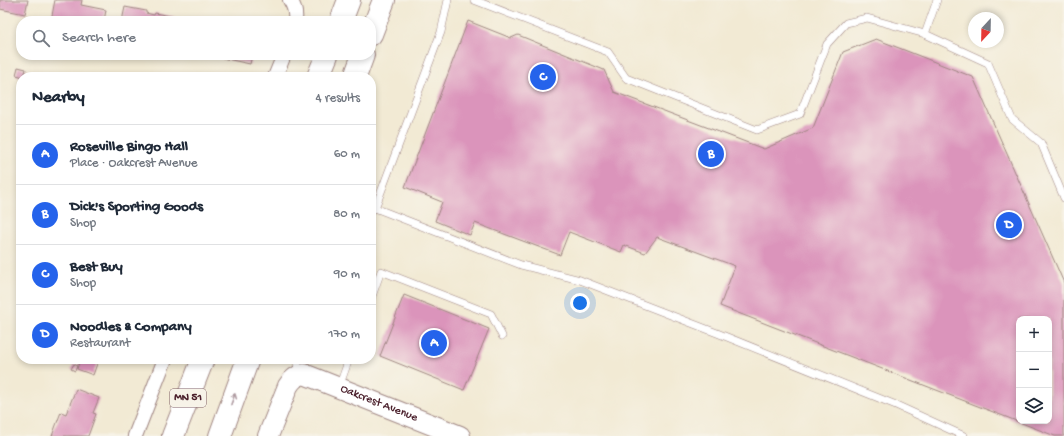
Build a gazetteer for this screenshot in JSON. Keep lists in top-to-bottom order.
{
  "streets": {
    "highway": ["MN 51"],
    "street": ["Oakcrest Avenue"]
  },
  "north": "bottom",
  "page": {
    "search": "Search here",
    "pins": [
      "C",
      "B",
      "D",
      "A"
    ],
    "heading": ["Nearby", "4 results"],
    "list": [
      {
        "mark": "A",
        "name": "Roseville Bingo Hall",
        "note": "Place · Oakcrest Avenue",
        "value": "60 m"
      },
      {
        "mark": "B",
        "name": "Dick's Sporting Goods",
        "note": "Shop",
        "value": "80 m"
      },
      {
        "mark": "C",
        "name": "Best Buy",
        "note": "Shop",
        "value": "90 m"
      },
      {
        "mark": "D",
        "name": "Noodles & Company",
        "note": "Restaurant",
        "value": "170 m"
      }
    ],
    "map_buttons": ["+", "−"]
  }
}
